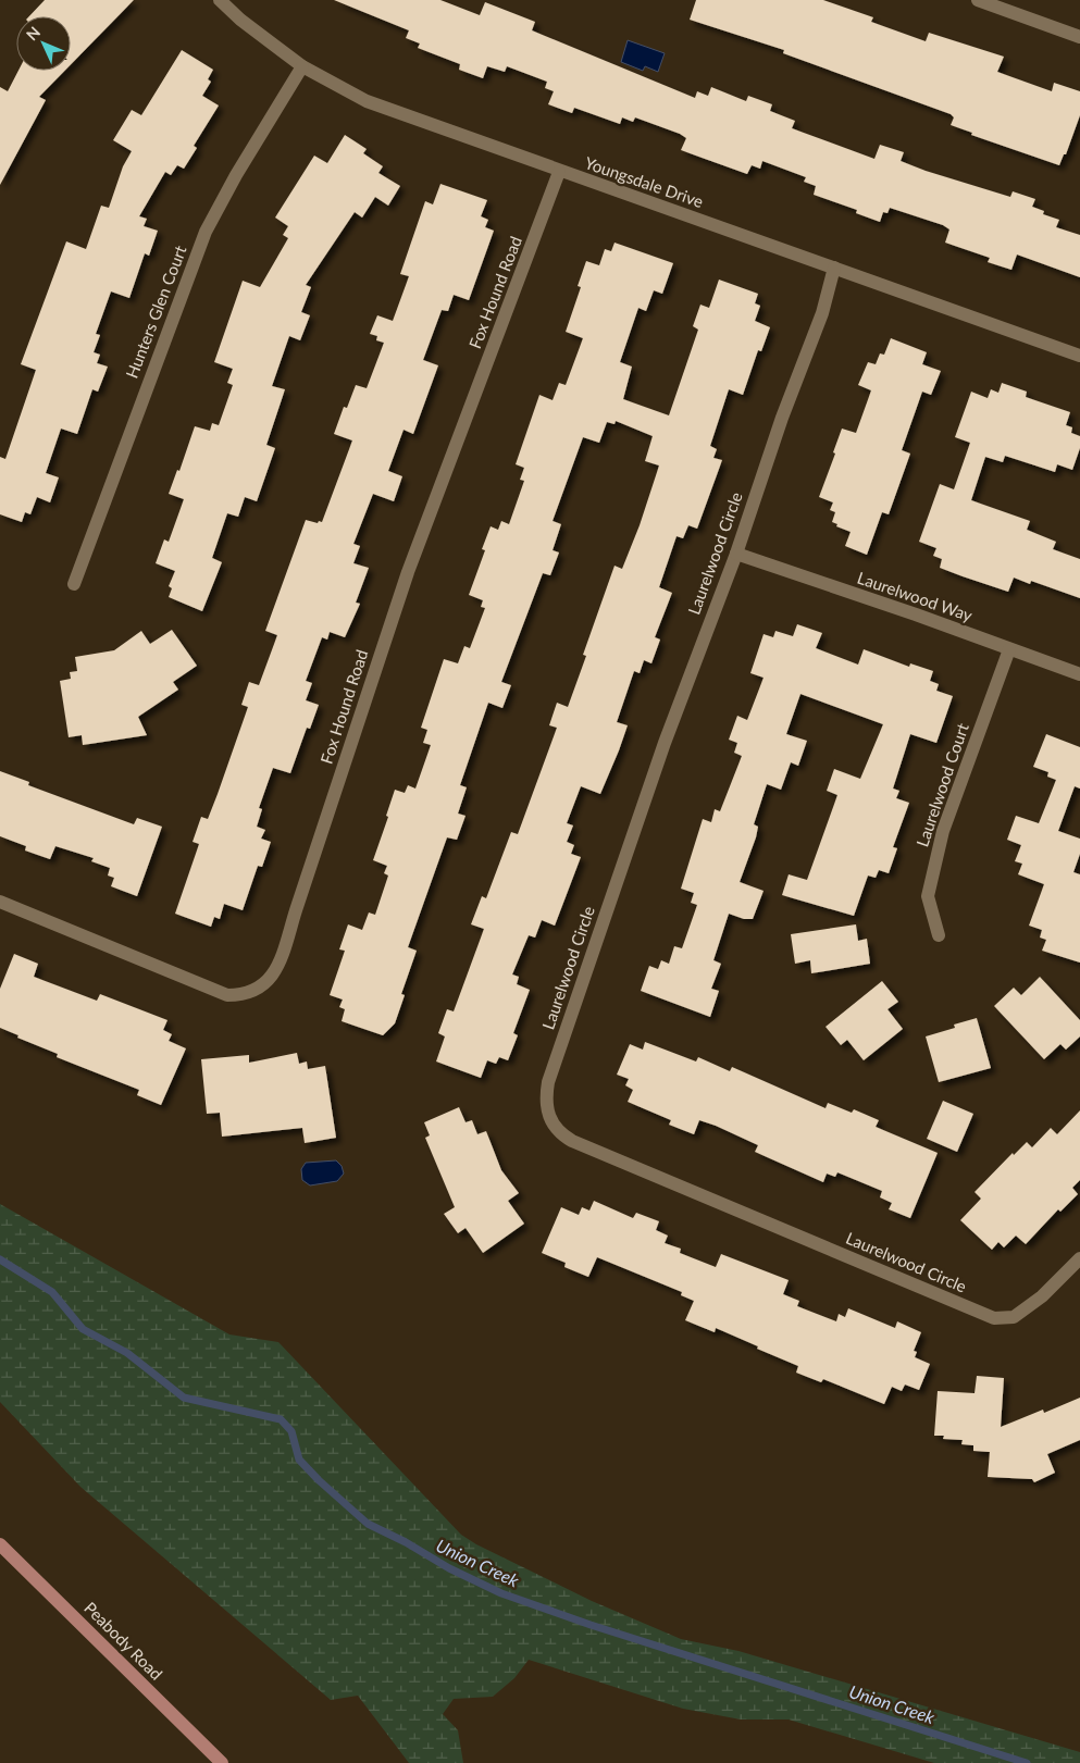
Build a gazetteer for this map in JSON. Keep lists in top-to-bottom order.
{
  "streets": {
    "main road": ["Peabody Road"],
    "street": [
      "Youngsdale Drive",
      "Fox Hound Road",
      "Hunters Glen Court",
      "Laurelwood Circle",
      "Laurelwood Way",
      "Laurelwood Court"
    ]
  },
  "crossings": [
    ["Youngsdale Drive", "Fox Hound Road"],
    ["Youngsdale Drive", "Hunters Glen Court"],
    ["Youngsdale Drive", "Laurelwood Circle"],
    ["Laurelwood Circle", "Laurelwood Way"],
    ["Laurelwood Way", "Laurelwood Court"]
  ],
  "water": ["Union Creek"],
  "north": "top left"
}
